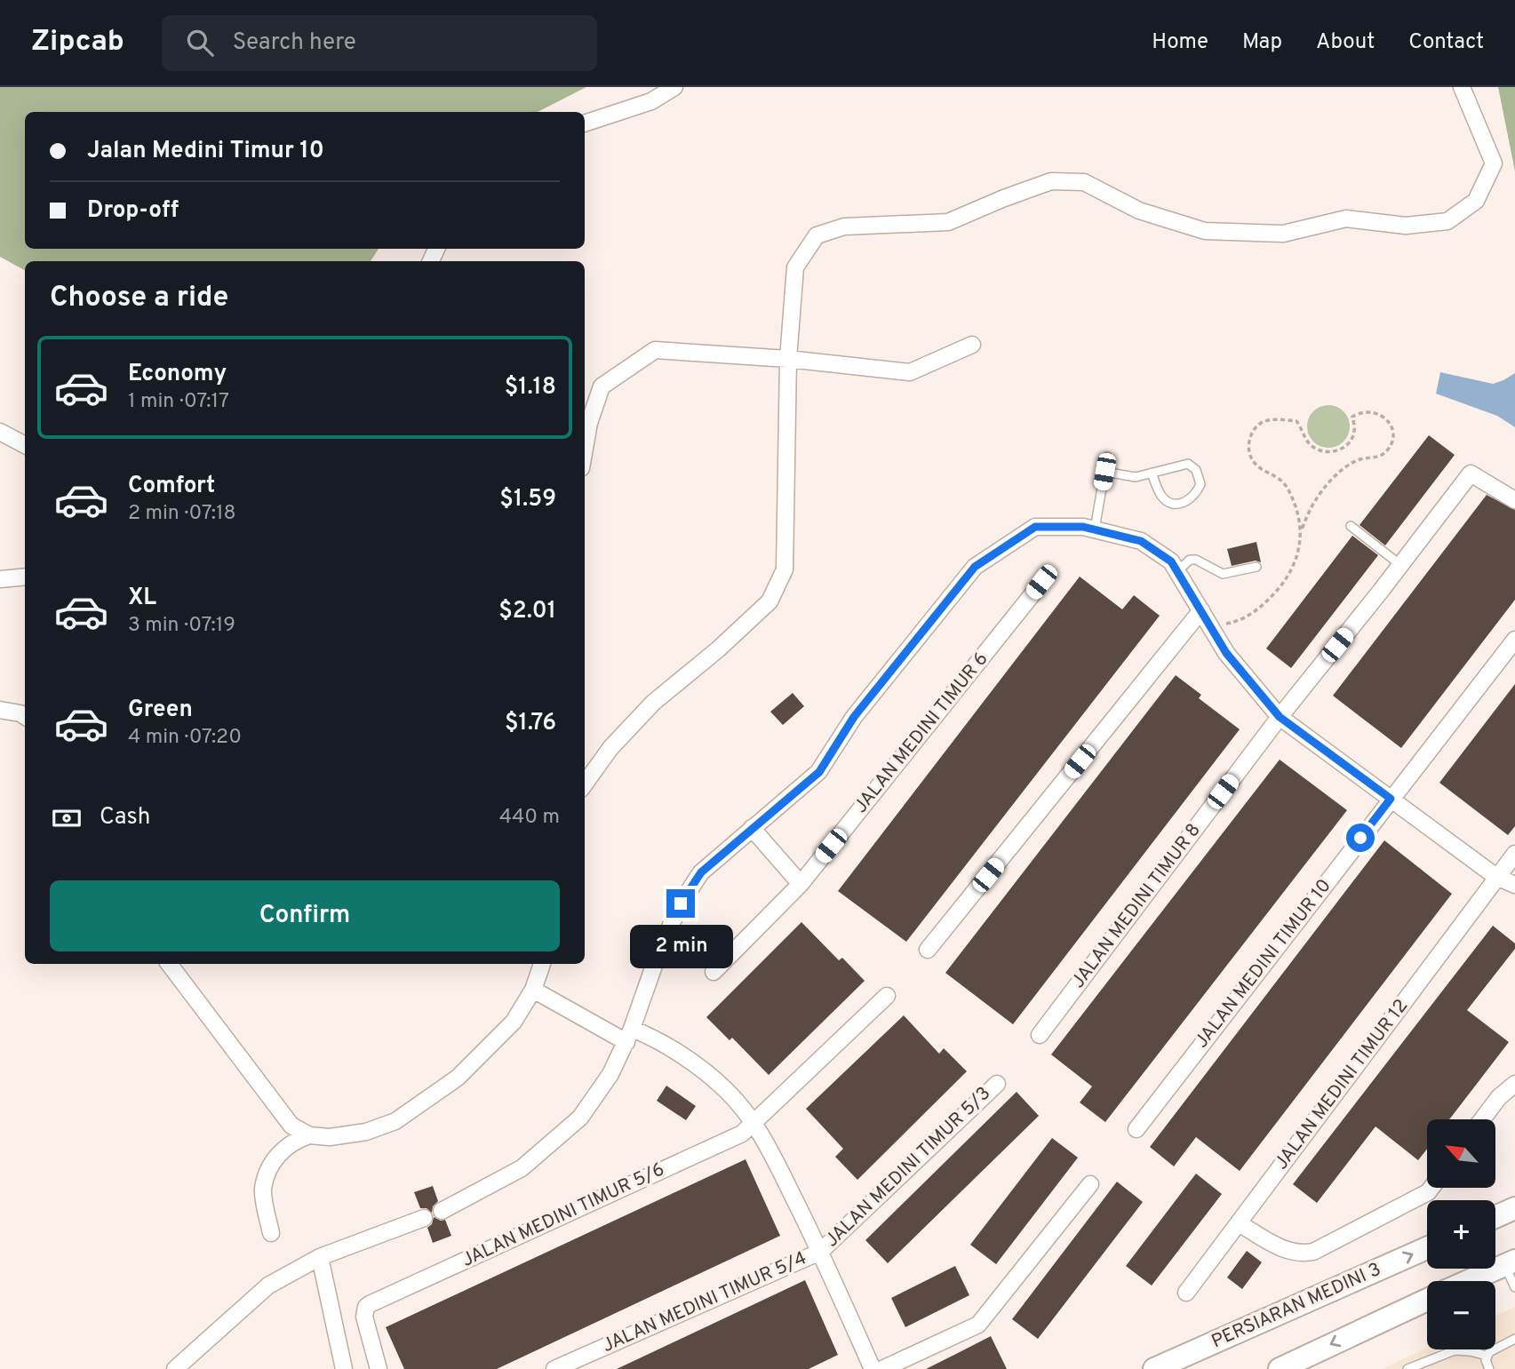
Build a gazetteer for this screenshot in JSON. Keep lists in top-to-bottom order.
{
  "streets": {
    "street": [
      "JALAN MEDINI TIMUR 6",
      "JALAN MEDINI TIMUR 8",
      "JALAN MEDINI TIMUR 10",
      "JALAN MEDINI TIMUR 12",
      "JALAN MEDINI TIMUR 5/3",
      "JALAN MEDINI TIMUR 5/6",
      "JALAN MEDINI TIMUR 5/4",
      "PERSIARAN MEDINI 3"
    ]
  },
  "crossings": [
    ["JALAN MEDINI TIMUR 5/3", "JALAN MEDINI TIMUR 5/4"]
  ],
  "north": "top left",
  "page": {
    "header": "Zipcab",
    "search": "Search here",
    "nav": [
      "Home",
      "Map",
      "About",
      "Contact"
    ],
    "banner": ["Jalan Medini Timur 10", "Drop-off"],
    "heading": "Choose a ride",
    "list": [
      {
        "name": "Economy",
        "note": "1 min · 07:17",
        "value": "$1.18"
      },
      {
        "name": "Comfort",
        "note": "2 min · 07:18",
        "value": "$1.59"
      },
      {
        "name": "XL",
        "note": "3 min · 07:19",
        "value": "$2.01"
      },
      {
        "name": "Green",
        "note": "4 min · 07:20",
        "value": "$1.76"
      }
    ],
    "pay": ["Cash", "440 m"],
    "buttons": "Confirm",
    "bubble": "2 min",
    "map_buttons": ["+", "−"]
  }
}
